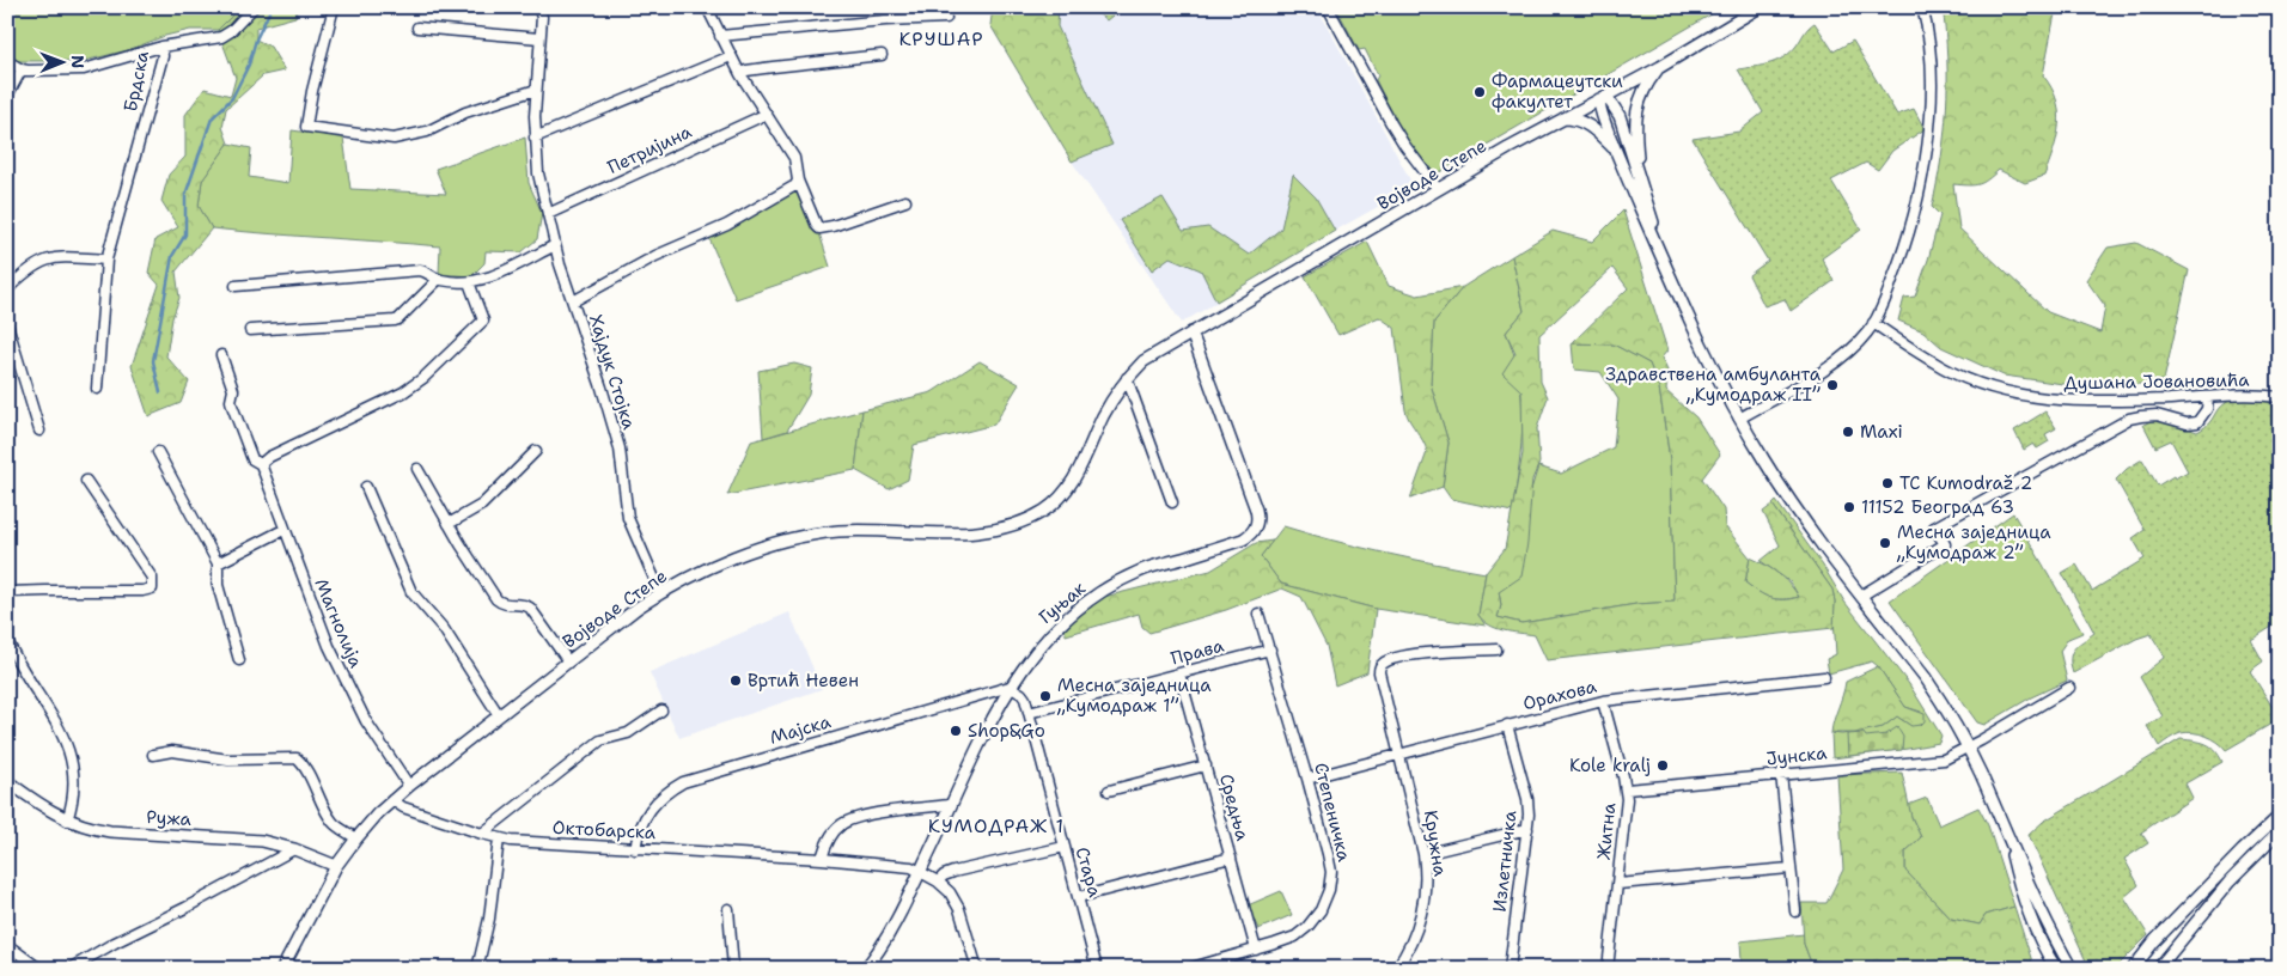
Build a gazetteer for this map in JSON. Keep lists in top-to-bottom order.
{
  "streets": {
    "street": [
      "Брдска",
      "Петријина",
      "Војводе Степе",
      "Хајдук Стојка",
      "Душана Јовановића",
      "Гуњак",
      "Магнолија",
      "Права",
      "Орахова",
      "Мајска",
      "Јунска",
      "Средња",
      "Степеничка",
      "Ружа",
      "Октобарска",
      "Житна",
      "Кружна",
      "Излетничка",
      "Стара"
    ]
  },
  "crossings": [
    ["Војводе Степе", "Хајдук Стојка"],
    ["Војводе Степе", "Гуњак"],
    ["Војводе Степе", "Магнолија"],
    ["Војводе Степе", "Ружа"],
    ["Војводе Степе", "Октобарска"],
    ["Гуњак", "Мајска"],
    ["Гуњак", "Октобарска"],
    ["Гуњак", "Стара"],
    ["Права", "Средња"],
    ["Права", "Степеничка"],
    ["Права", "Стара"],
    ["Орахова", "Степеничка"],
    ["Орахова", "Житна"],
    ["Орахова", "Кружна"],
    ["Орахова", "Излетничка"],
    ["Мајска", "Октобарска"],
    ["Мајска", "Стара"],
    ["Јунска", "Житна"],
    ["Средња", "Степеничка"]
  ],
  "districts": ["КРУШАР", "КУМОДРАЖ 1"],
  "places": [
    "Фармацеутски факултет",
    "Здравствена амбуланта „Кумодраж II”",
    "Maxi",
    "TC Kumodraž 2",
    "11152 Београд 63",
    "Месна заједница „Кумодраж 2”",
    "Вртић Невен",
    "Месна заједница „Кумодраж 1”",
    "Shop&Go",
    "Kole kralj"
  ],
  "north": "right"
}
